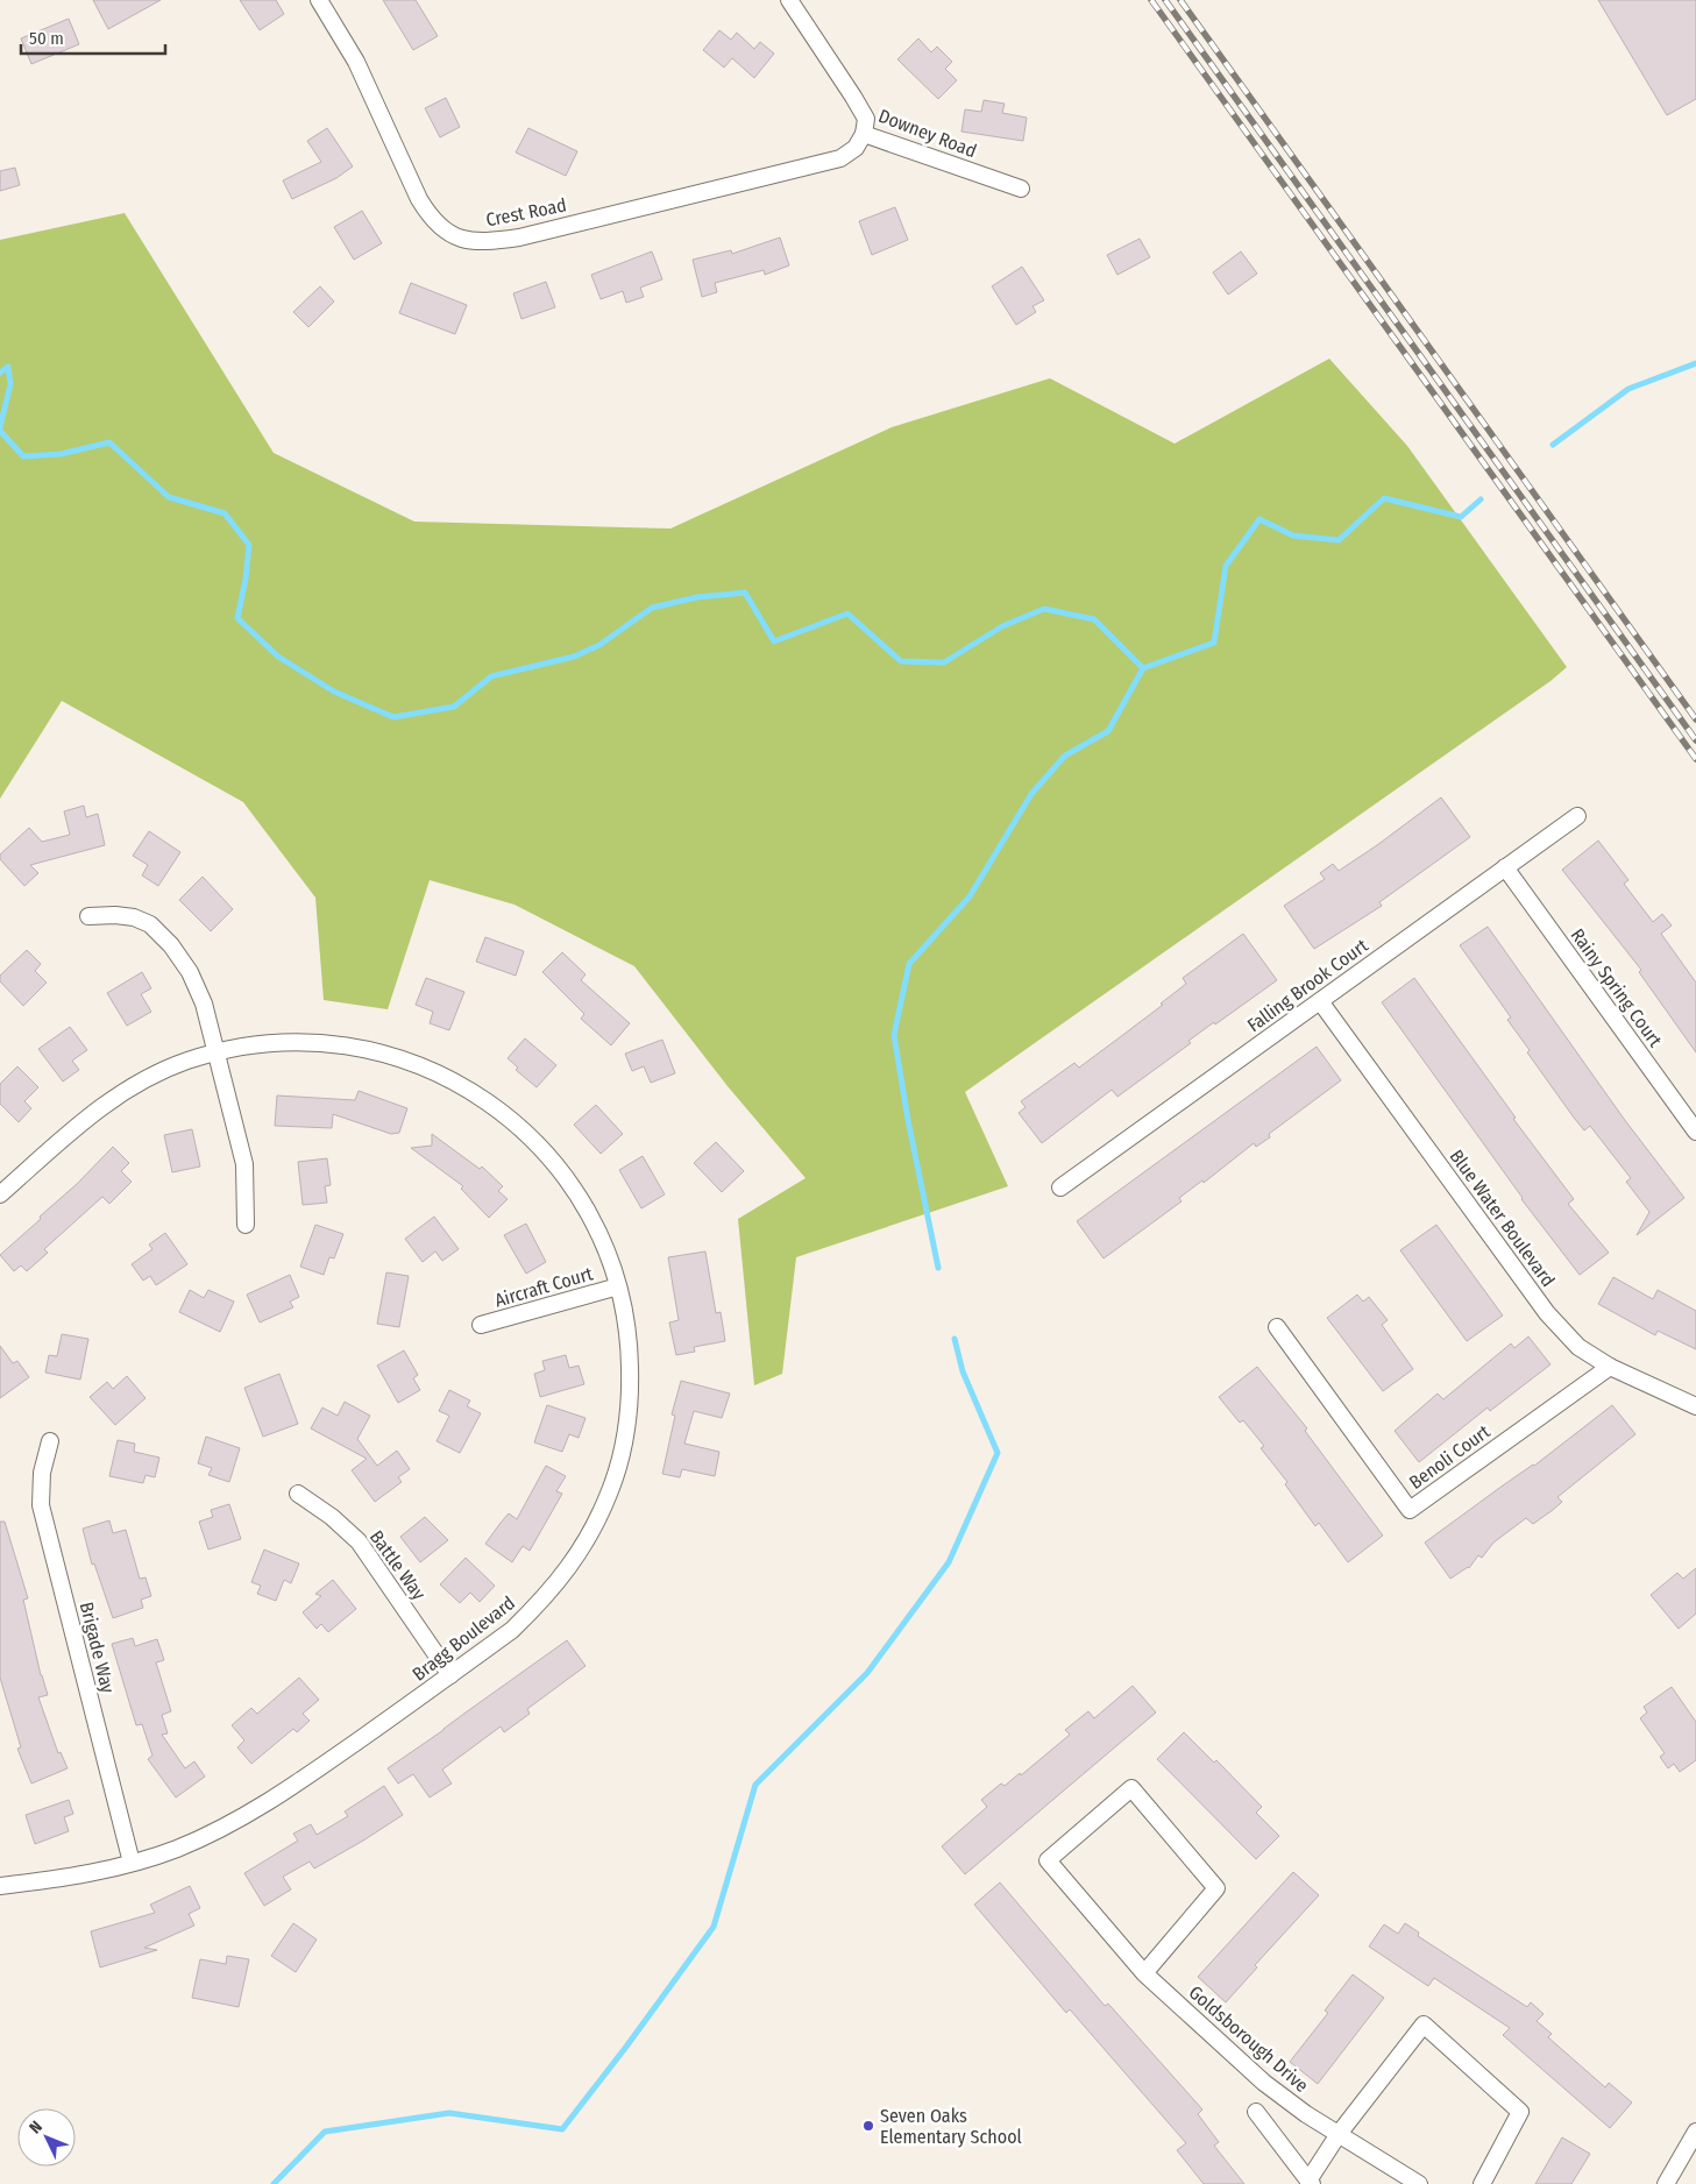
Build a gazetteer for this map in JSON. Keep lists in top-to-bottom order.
{
  "streets": {
    "street": [
      "Downey Road",
      "Crest Road",
      "Falling Brook Court",
      "Rainy Spring Court",
      "Blue Water Boulevard",
      "Aircraft Court",
      "Benoli Court",
      "Battle Way",
      "Bragg Boulevard",
      "Brigade Way",
      "Goldsborough Drive"
    ]
  },
  "crossings": [
    ["Downey Road", "Crest Road"],
    ["Falling Brook Court", "Rainy Spring Court"],
    ["Falling Brook Court", "Blue Water Boulevard"],
    ["Blue Water Boulevard", "Benoli Court"],
    ["Aircraft Court", "Bragg Boulevard"],
    ["Battle Way", "Bragg Boulevard"],
    ["Bragg Boulevard", "Brigade Way"]
  ],
  "places": ["Seven Oaks Elementary School"],
  "scale_bar": "50 m",
  "north": "top left"
}
